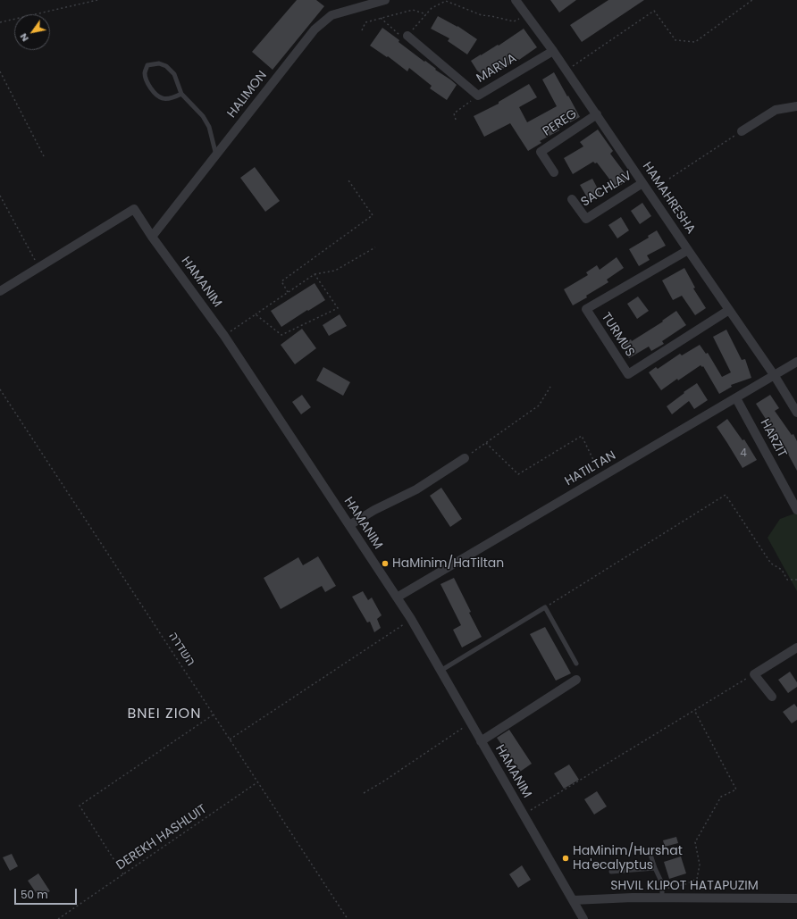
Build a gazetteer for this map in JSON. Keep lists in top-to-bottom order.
{
  "streets": {
    "street": [
      "MARVA",
      "HALIMON",
      "PEREG",
      "SACHLAV",
      "HAMAHRESHA",
      "HAMANIM",
      "TURMUS",
      "HARZIT",
      "HATILTAN",
      "SHVIL KLIPOT HATAPUZIM"
    ],
    "path": ["השדרה", "DEREKH HASHLUIT"]
  },
  "crossings": [
    ["MARVA", "HAMAHRESHA"],
    ["HALIMON", "HAMANIM"],
    ["PEREG", "HAMAHRESHA"],
    ["SACHLAV", "HAMAHRESHA"],
    ["HAMAHRESHA", "TURMUS"],
    ["HAMAHRESHA", "HATILTAN"],
    ["HAMANIM", "HATILTAN"],
    ["HAMANIM", "SHVIL KLIPOT HATAPUZIM"],
    ["HARZIT", "HATILTAN"],
    ["השדרה", "DEREKH HASHLUIT"]
  ],
  "districts": ["BNEI ZION"],
  "places": ["HaMinim/HaTiltan", "HaMinim/Hurshat Ha'ecalyptus"],
  "house_numbers": ["4"],
  "scale_bar": "50 m",
  "north": "bottom left"
}
